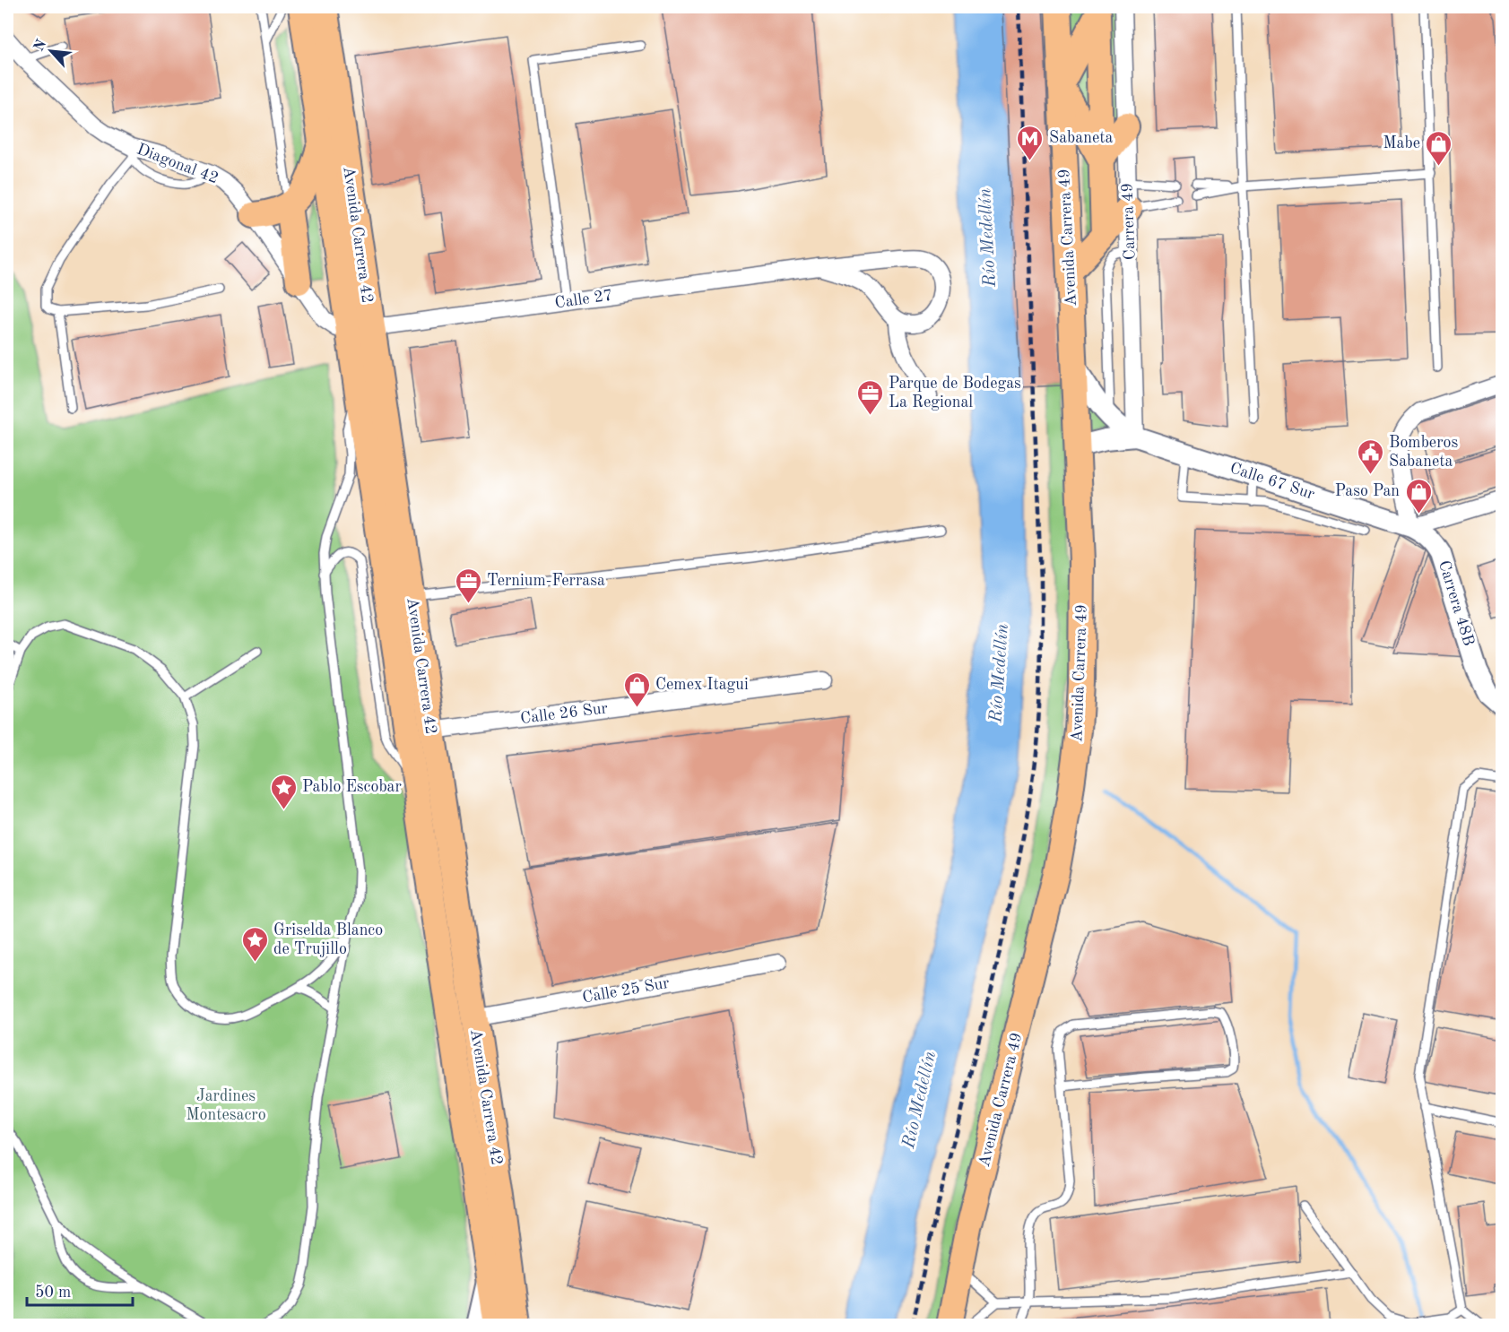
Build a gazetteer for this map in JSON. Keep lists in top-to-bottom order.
{
  "streets": {
    "highway": ["Avenida Carrera 42", "Avenida Carrera 49"],
    "street": [
      "Diagonal 42",
      "Carrera 49",
      "Calle 27",
      "Calle 67 Sur",
      "Carrera 48B",
      "Calle 26 Sur",
      "Calle 25 Sur"
    ]
  },
  "crossings": [
    ["Diagonal 42", "Avenida Carrera 42"],
    ["Diagonal 42", "Calle 27"],
    ["Carrera 49", "Calle 67 Sur"],
    ["Avenida Carrera 42", "Calle 27"],
    ["Avenida Carrera 42", "Calle 26 Sur"],
    ["Avenida Carrera 42", "Calle 25 Sur"],
    ["Avenida Carrera 49", "Calle 67 Sur"],
    ["Calle 67 Sur", "Carrera 48B"]
  ],
  "water": ["Río Medellín"],
  "parks": ["Jardines Montesacro"],
  "places": {
    "metro station": ["Sabaneta"],
    "shop": ["Mabe", "Paso Pan", "Cemex Itagui"],
    "office": ["Parque de Bodegas La Regional", "Ternium-Ferrasa"],
    "public building": ["Bomberos Sabaneta"],
    "place": ["Pablo Escobar", "Griselda Blanco de Trujillo"]
  },
  "scale_bar": "50 m",
  "north": "top left"
}
